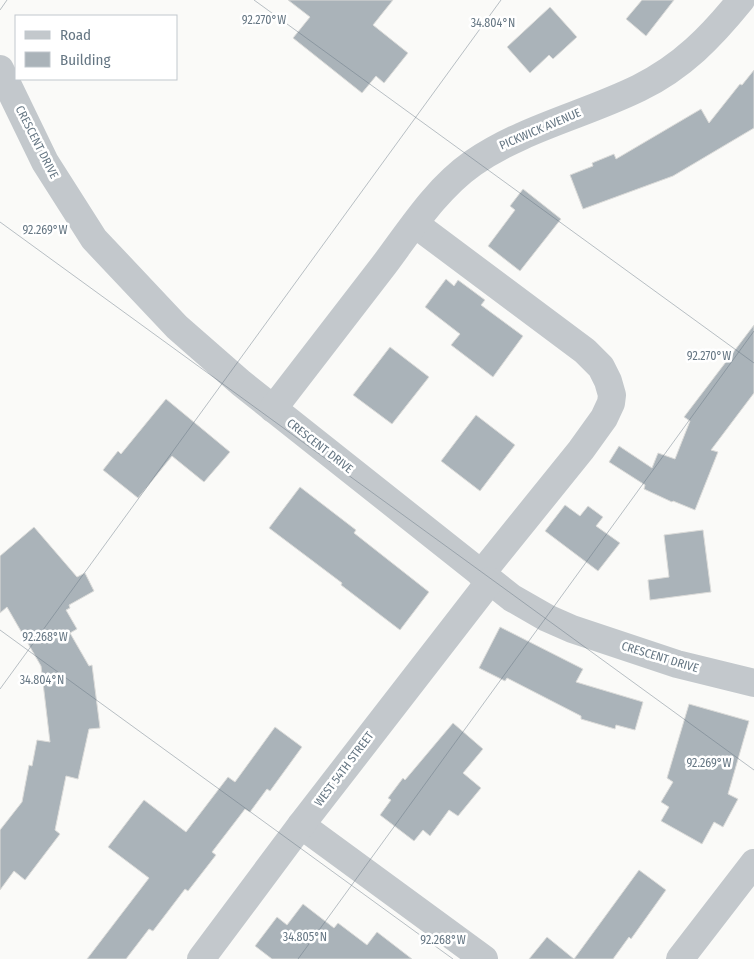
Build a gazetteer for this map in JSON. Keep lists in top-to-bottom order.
{
  "streets": {
    "street": ["PICKWICK AVENUE", "CRESCENT DRIVE", "WEST 54TH STREET"]
  },
  "crossings": [
    ["PICKWICK AVENUE", "CRESCENT DRIVE"],
    ["PICKWICK AVENUE", "WEST 54TH STREET"],
    ["CRESCENT DRIVE", "WEST 54TH STREET"]
  ],
  "legend": ["Road", "Building"],
  "coordinates": [
    "92.270°W",
    "34.804°N",
    "92.269°W",
    "92.268°W",
    "34.805°N"
  ]
}
